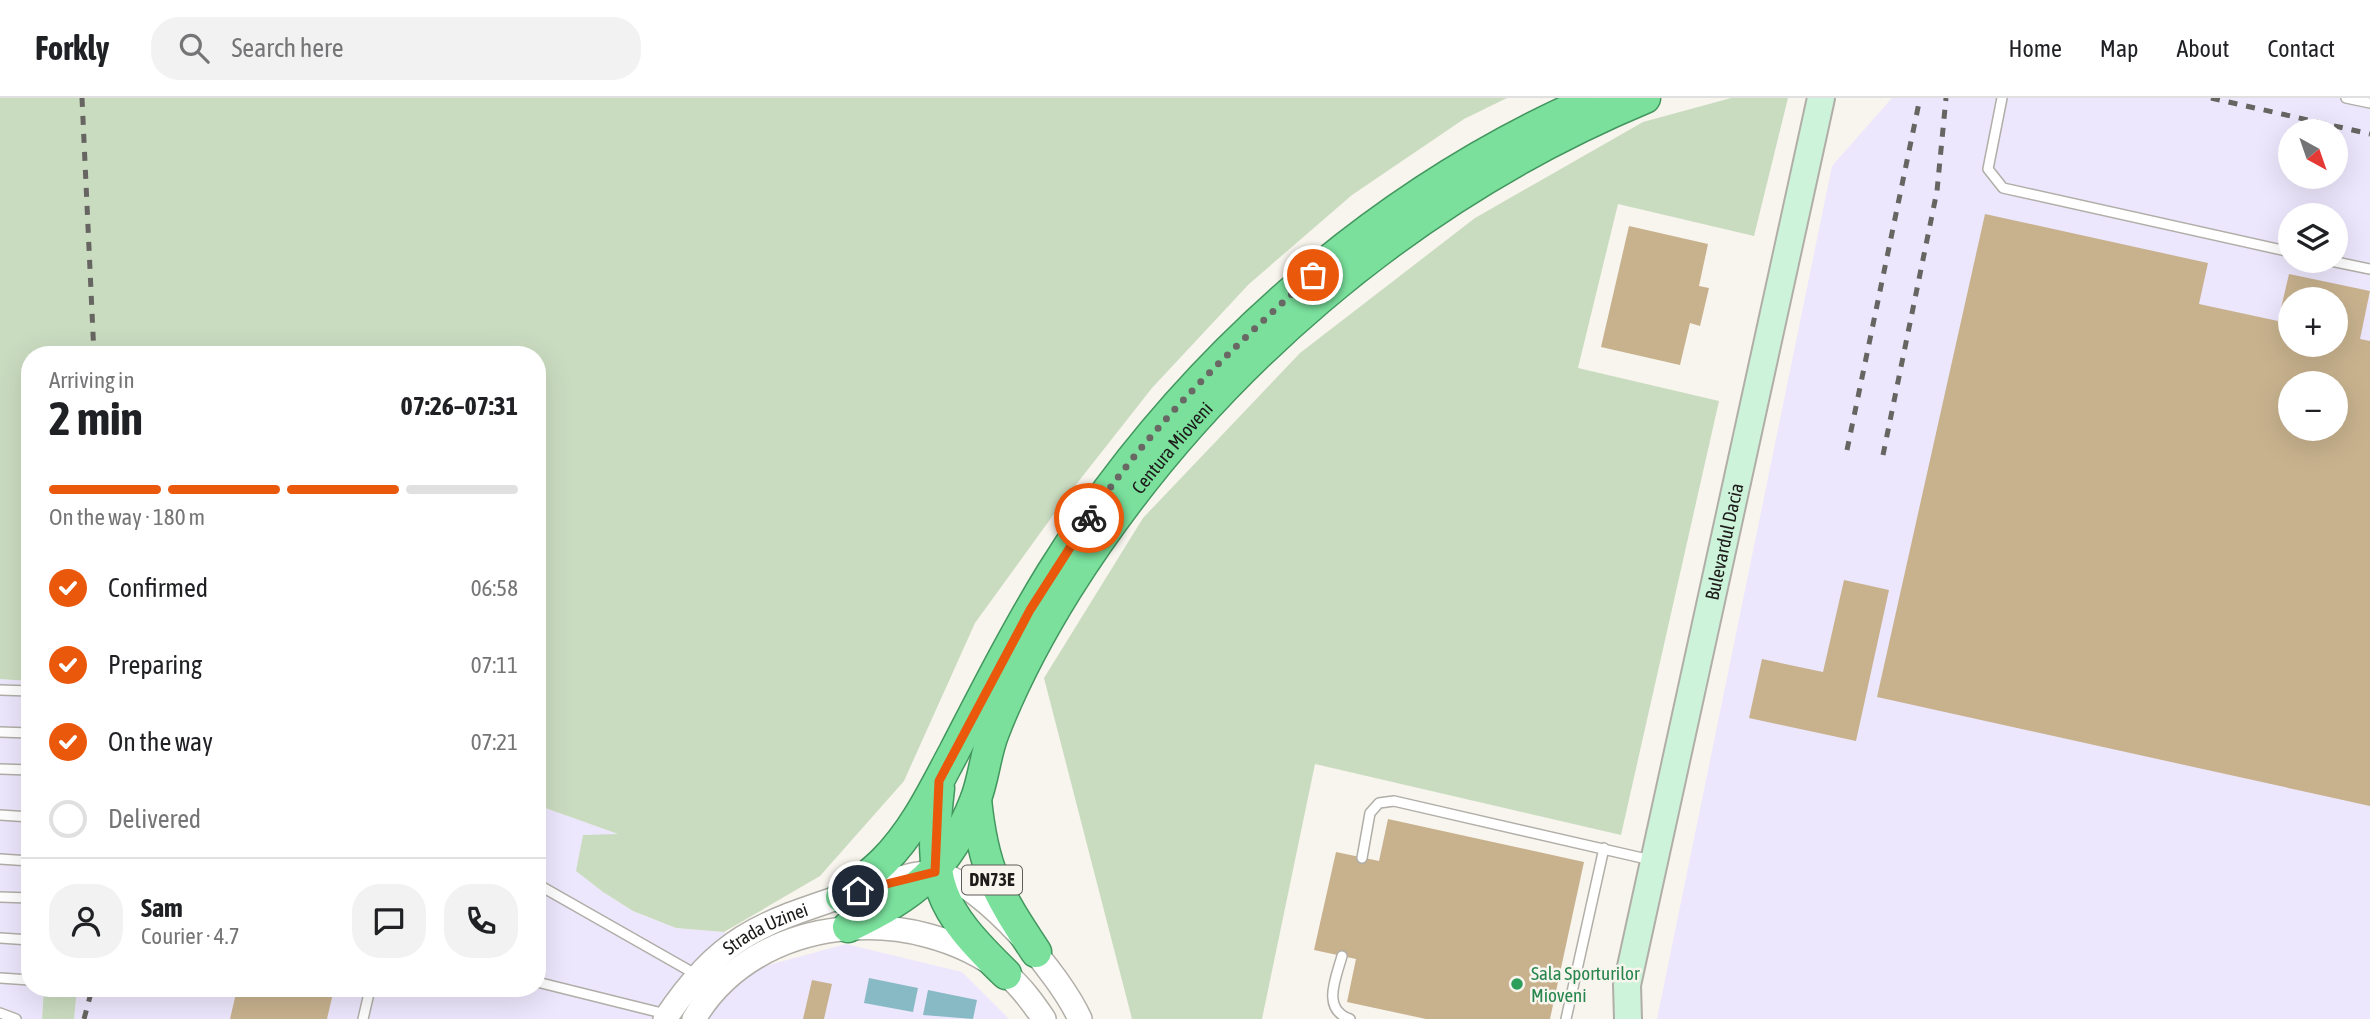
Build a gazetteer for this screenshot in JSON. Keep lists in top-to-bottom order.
{
  "streets": {
    "highway": ["Centura Mioveni", "DN73E"],
    "main road": ["Bulevardul Dacia"],
    "street": ["Strada Uzinei"]
  },
  "crossings": [
    ["Centura Mioveni", "DN73E"],
    ["Centura Mioveni", "Strada Uzinei"],
    ["DN73E", "Strada Uzinei"]
  ],
  "places": ["Sala Sporturilor Mioveni"],
  "north": "bottom right",
  "page": {
    "header": "Forkly",
    "search": "Search here",
    "nav": [
      "Home",
      "Map",
      "About",
      "Contact"
    ],
    "map_buttons": ["+", "−"],
    "heading": ["2 min", "Arriving in", "07:26–07:31"],
    "panel": ["Sam", "Courier · 4.7"],
    "bar": "On the way · 180 m",
    "list": [
      ["Confirmed", "06:58"],
      ["Preparing", "07:11"],
      ["On the way", "07:21"],
      "Delivered"
    ]
  }
}
